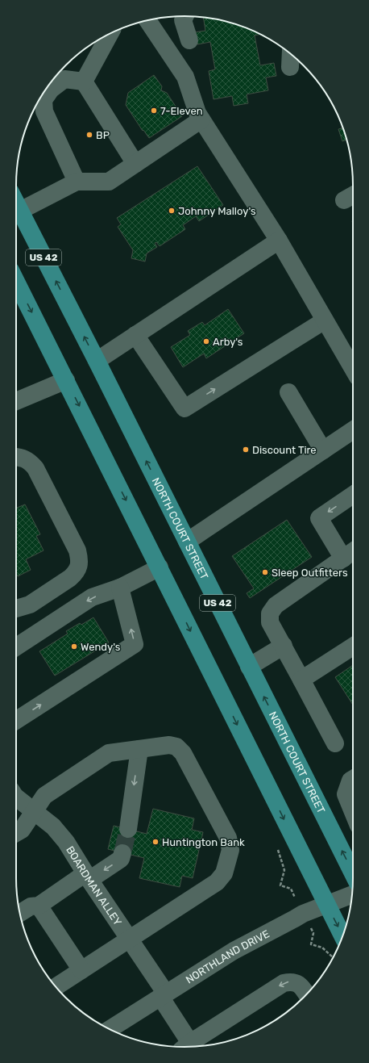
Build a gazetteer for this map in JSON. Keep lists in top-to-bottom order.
{
  "streets": {
    "main road": ["US 42", "NORTH COURT STREET"],
    "street": ["BOARDMAN ALLEY", "NORTHLAND DRIVE"]
  },
  "crossings": [
    ["BOARDMAN ALLEY", "NORTHLAND DRIVE"]
  ],
  "places": [
    "7-Eleven",
    "BP",
    "Johnny Malloy's",
    "Arby's",
    "Discount Tire",
    "Sleep Outfitters",
    "Wendy's",
    "Huntington Bank"
  ]
}
